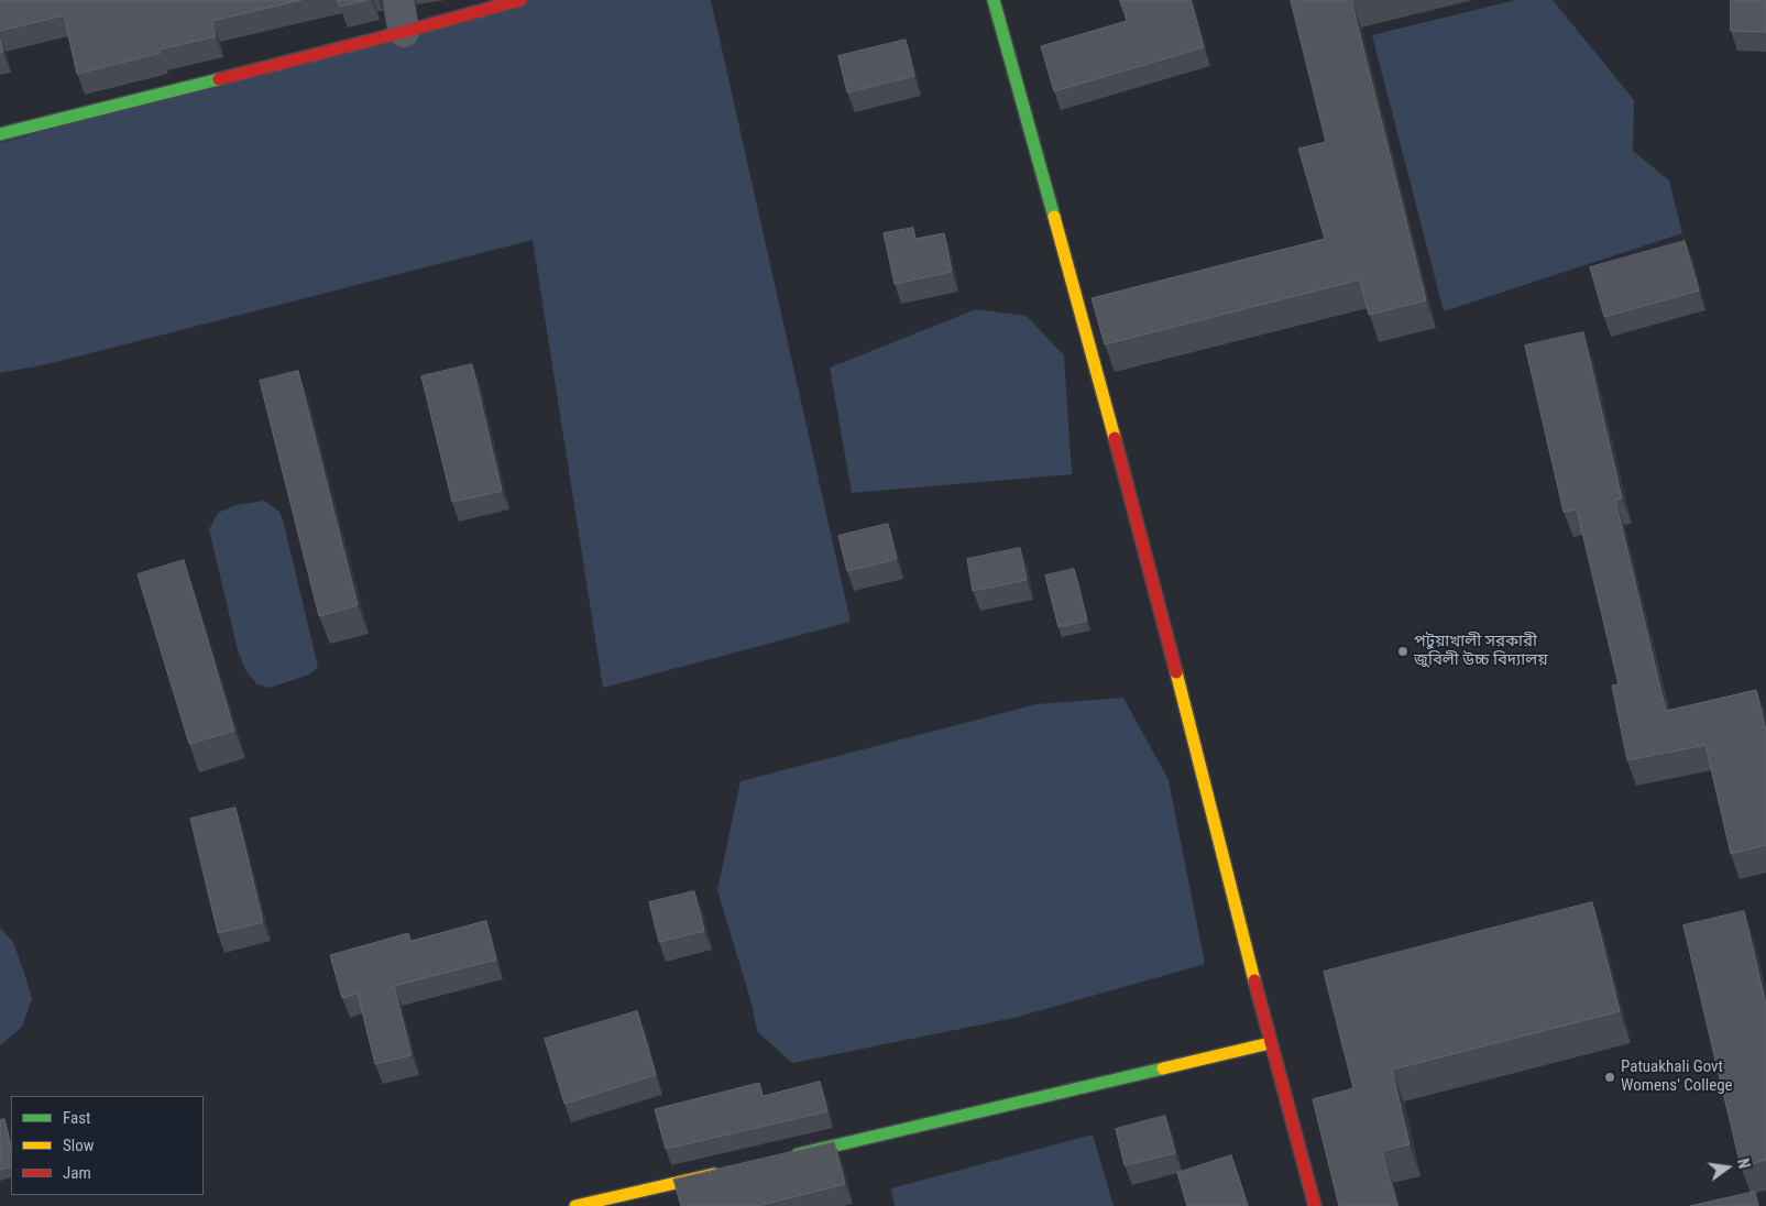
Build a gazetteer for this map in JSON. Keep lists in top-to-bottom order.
{
  "places": ["পটুয়াখালী সরকারী জুবিলী উচ্চ বিদ্যালয়", "Patuakhali Govt Womens' College"],
  "legend": ["Fast", "Slow", "Jam"],
  "north": "right"
}
